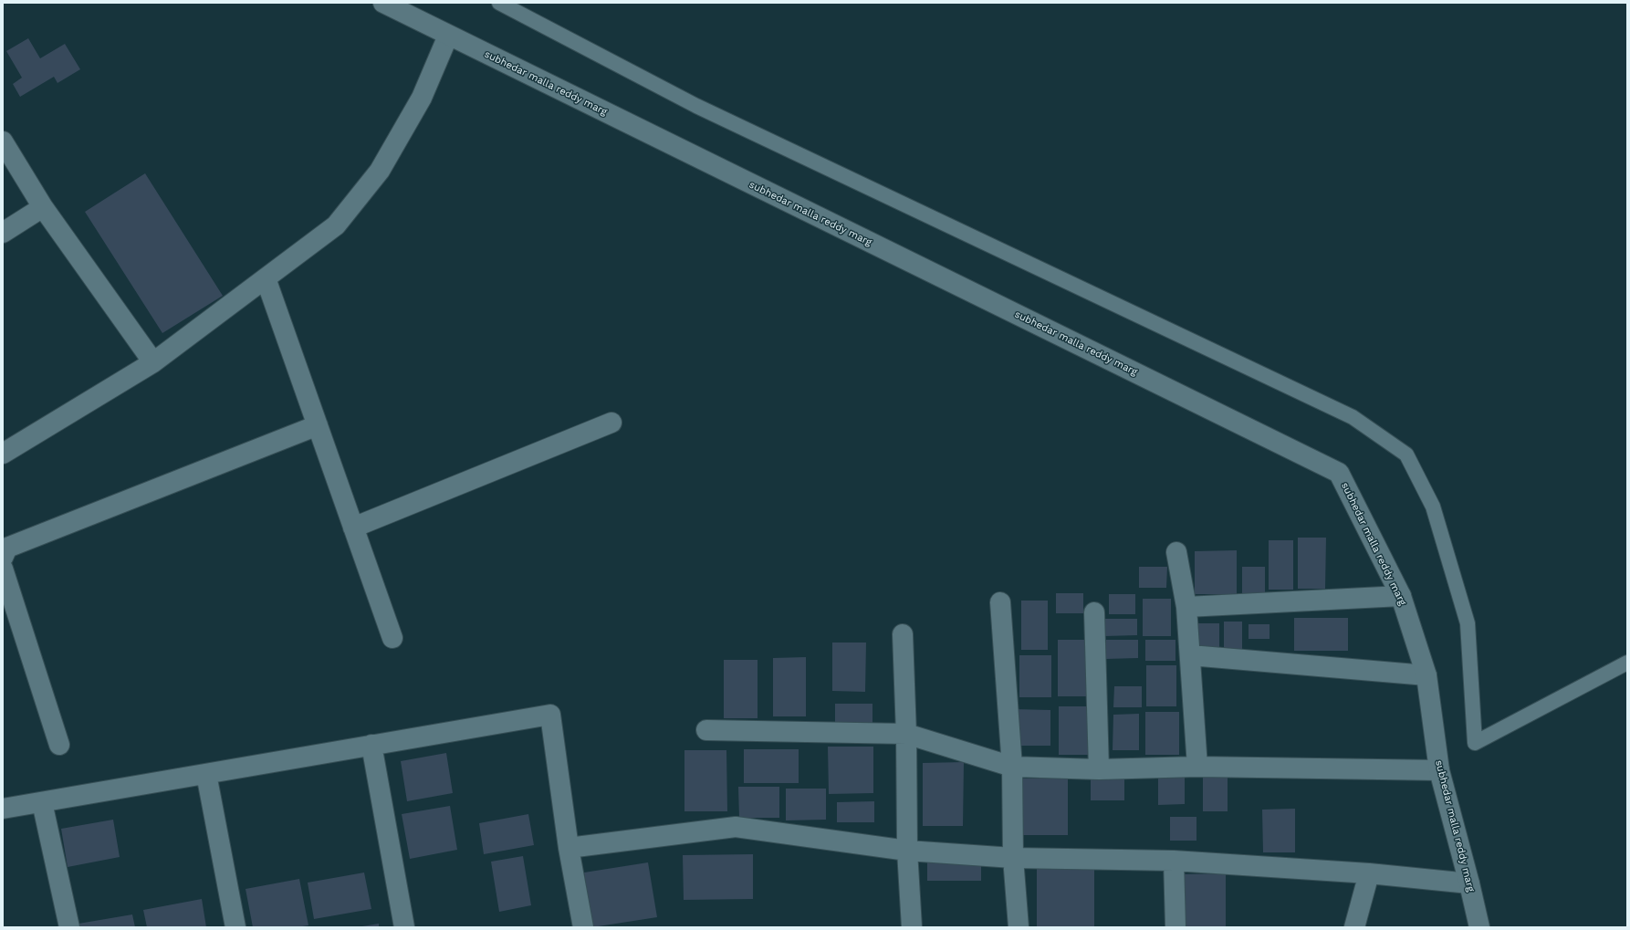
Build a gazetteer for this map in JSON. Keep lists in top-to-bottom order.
{
  "streets": {
    "street": ["subhedar malla reddy marg"]
  }
}
